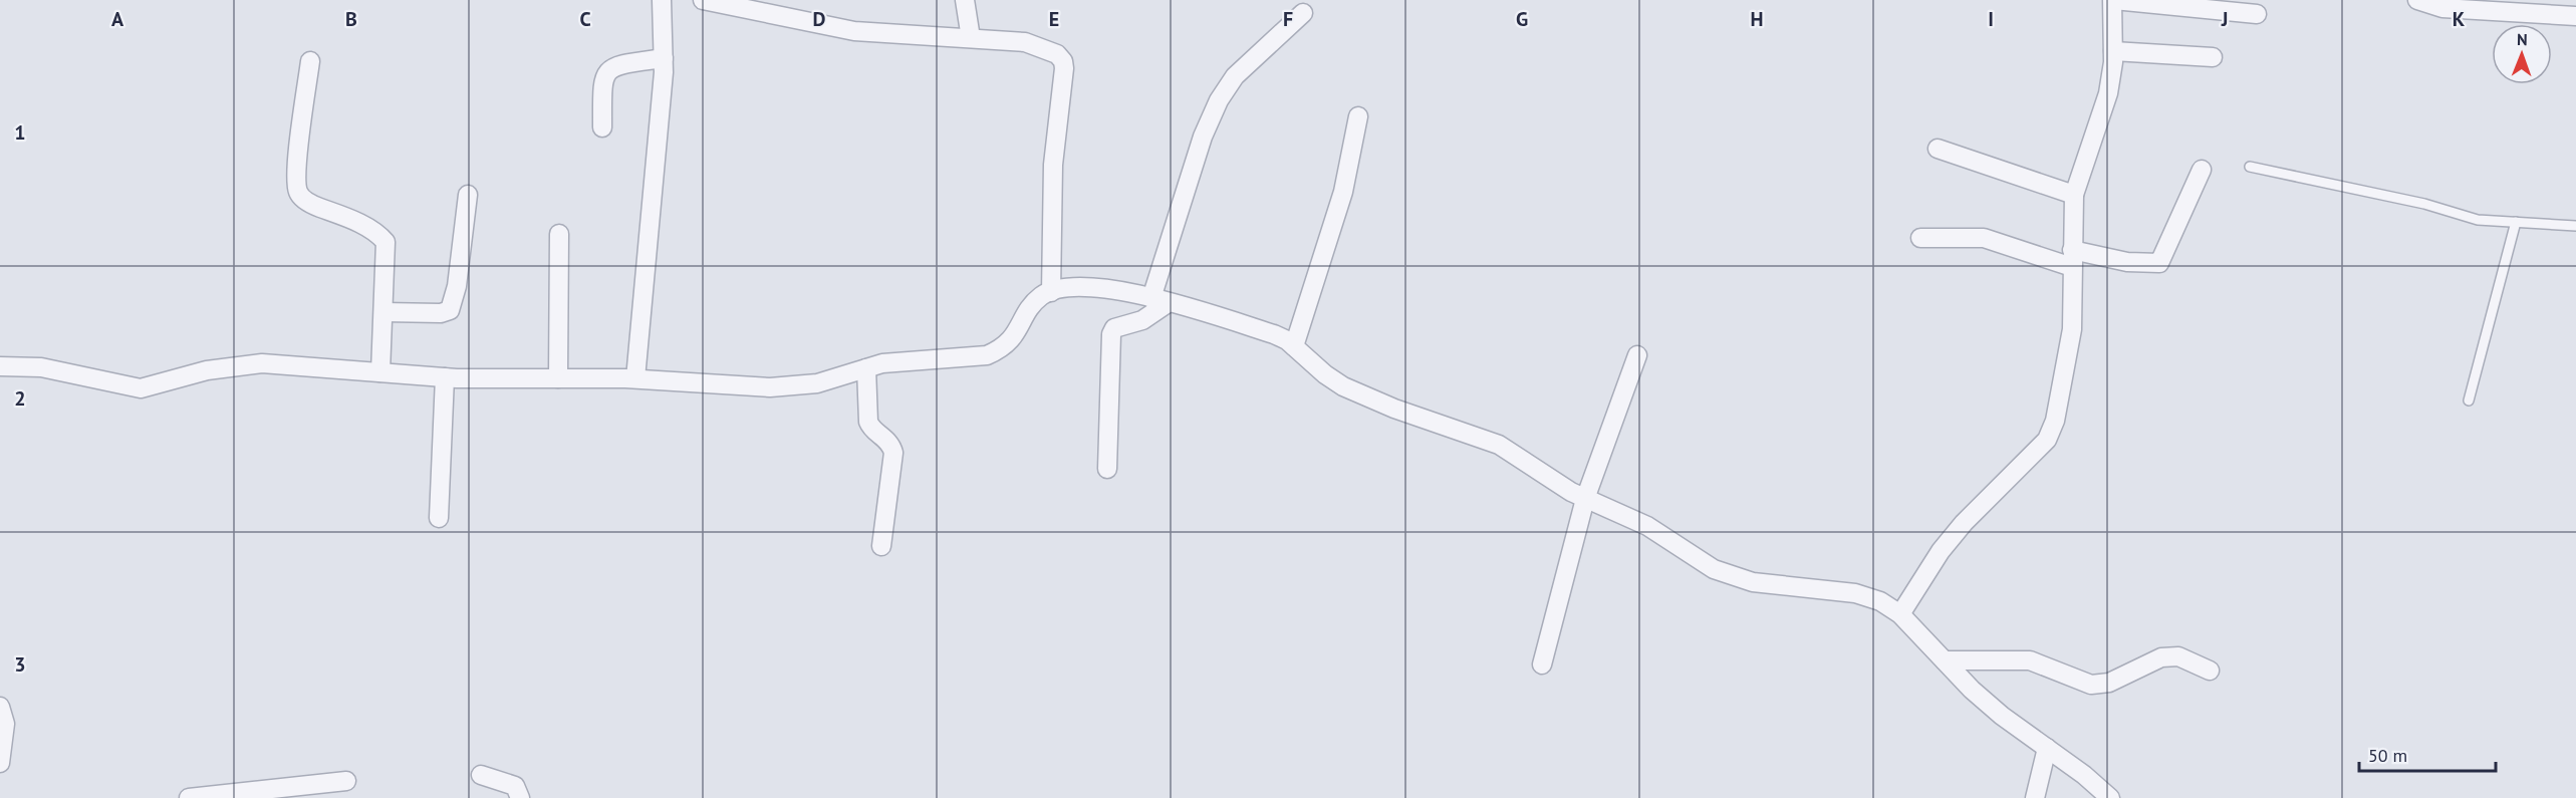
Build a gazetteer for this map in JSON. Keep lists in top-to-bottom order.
{
  "scale_bar": "50 m",
  "north": "top",
  "grid": {
    "columns": [
      "A",
      "B",
      "C",
      "D",
      "E",
      "F",
      "G",
      "H",
      "I",
      "J",
      "K"
    ],
    "rows": ["1", "2", "3"]
  }
}
